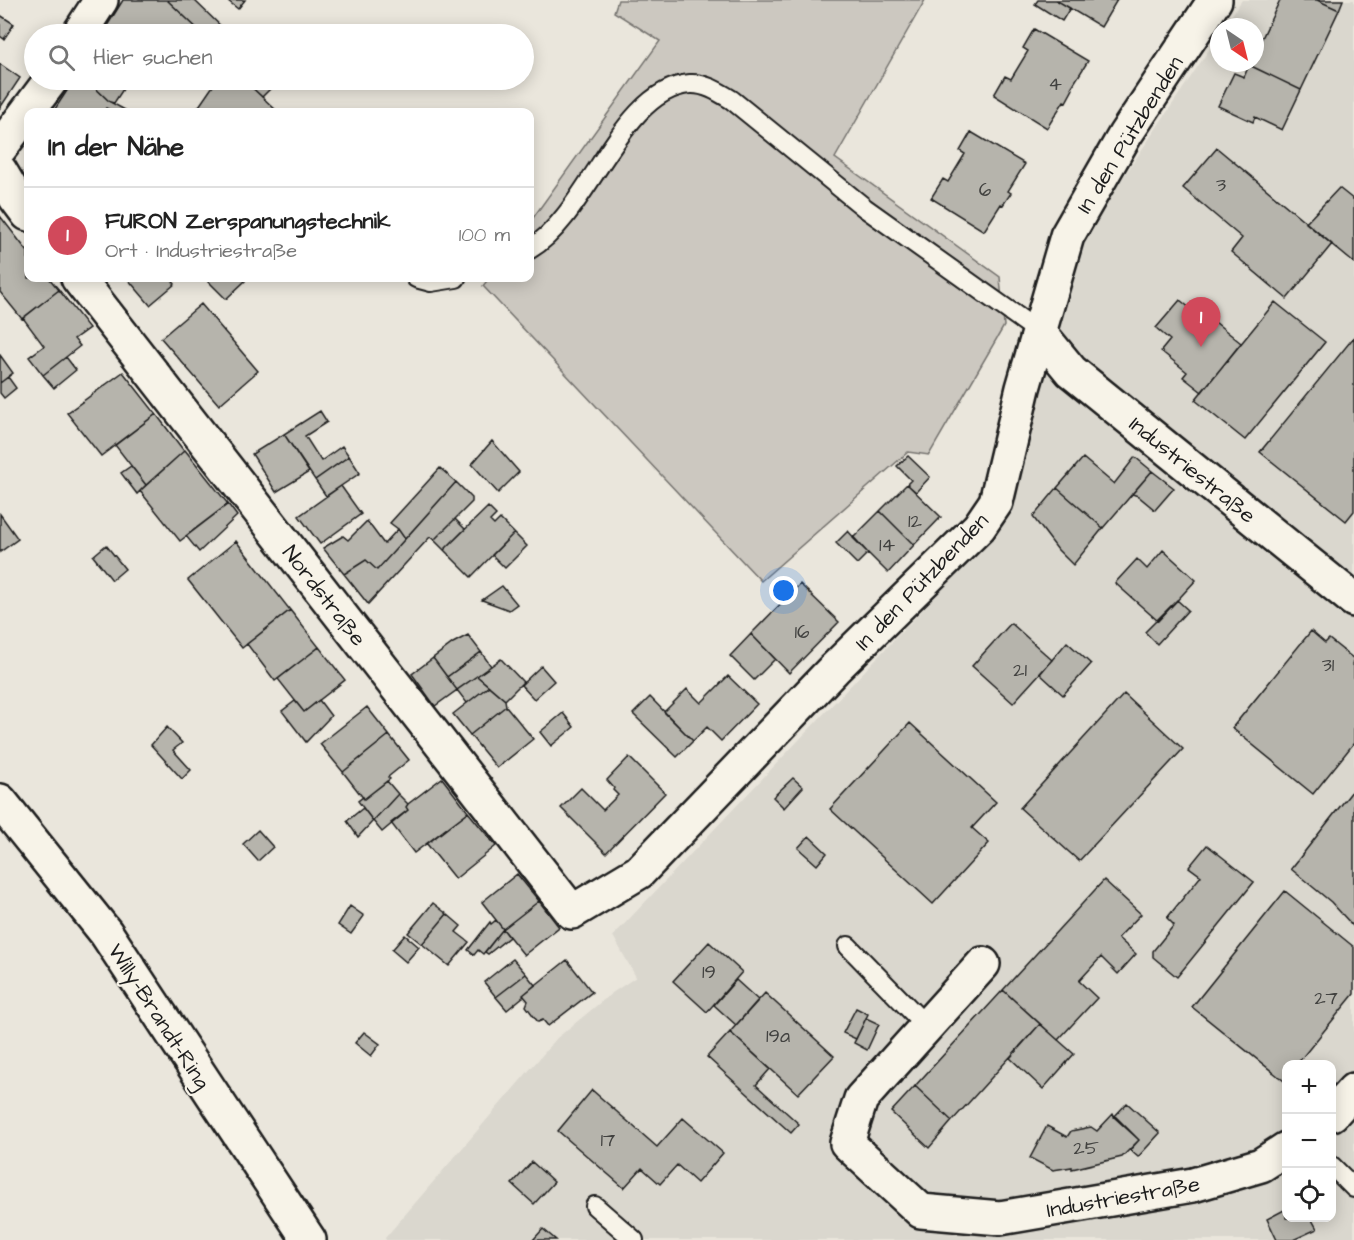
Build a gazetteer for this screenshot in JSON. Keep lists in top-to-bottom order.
{
  "streets": {
    "street": [
      "In den Pützbenden",
      "Industriestraße",
      "Nordstraße",
      "Willy-Brandt-Ring"
    ]
  },
  "crossings": [
    ["In den Pützbenden", "Industriestraße"],
    ["In den Pützbenden", "Nordstraße"]
  ],
  "house_numbers": [
    "4",
    "3",
    "6",
    "12",
    "14",
    "16",
    "31",
    "21",
    "19",
    "27",
    "19a",
    "17",
    "25"
  ],
  "north": "bottom right",
  "page": {
    "search": "Hier suchen",
    "heading": "In der Nähe",
    "list": [
      {
        "mark": "1",
        "name": "FURON Zerspanungstechnik",
        "note": "Ort · Industriestraße",
        "value": "100 m"
      }
    ],
    "pins": "1",
    "map_buttons": ["+", "−"]
  }
}
